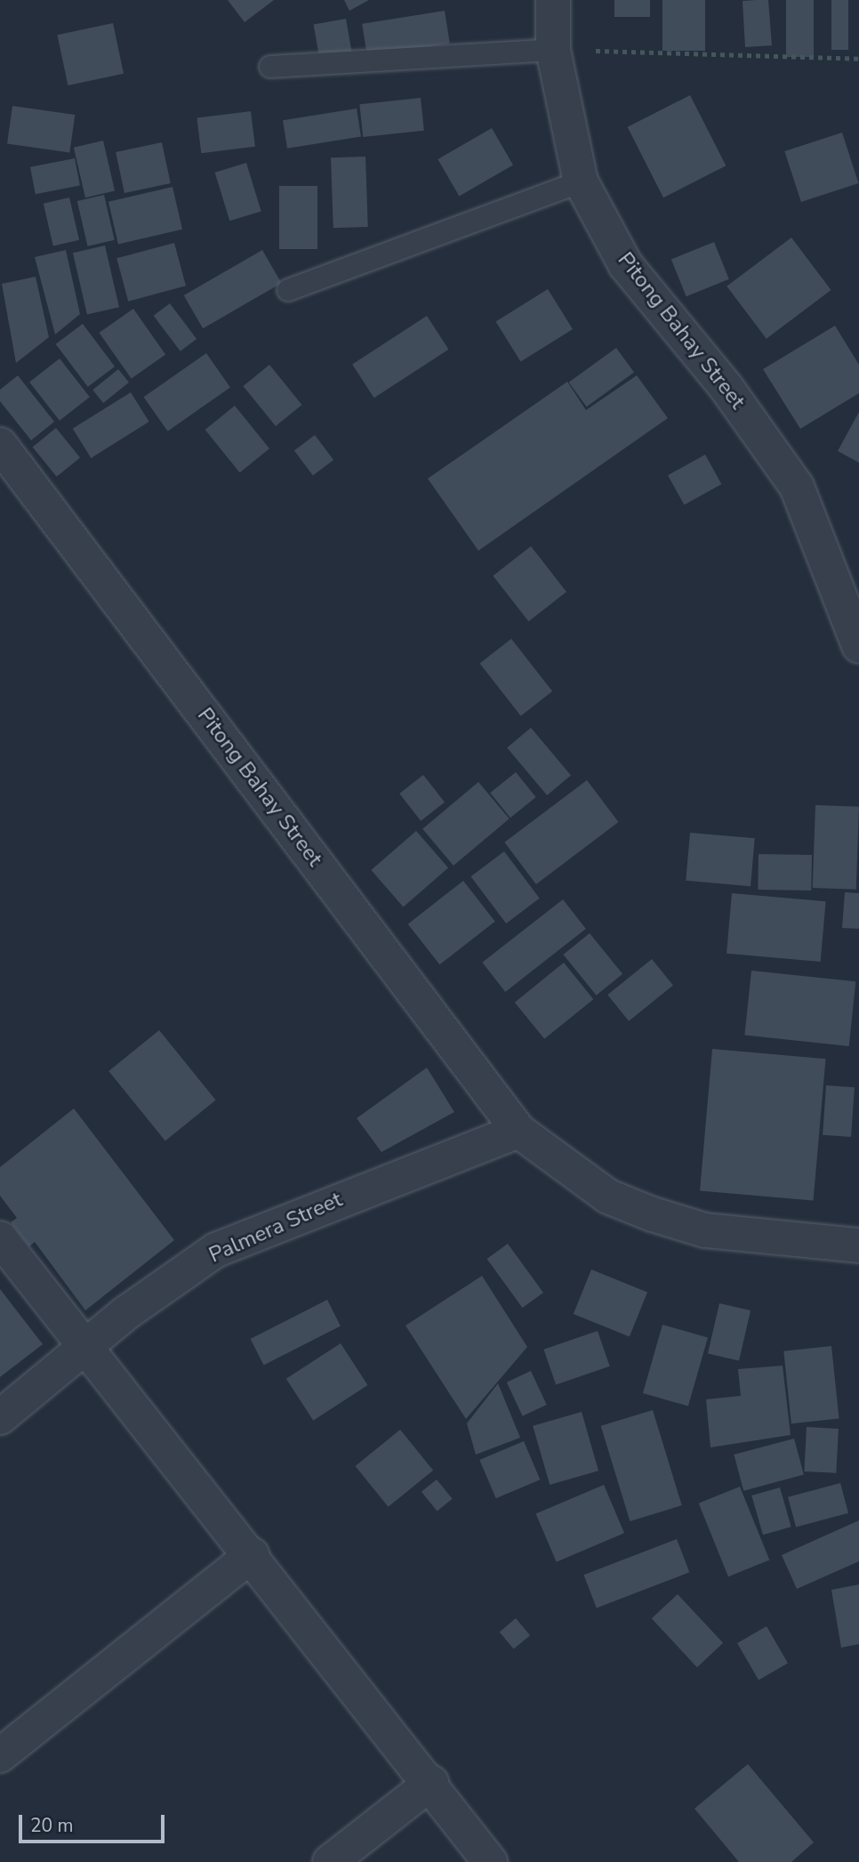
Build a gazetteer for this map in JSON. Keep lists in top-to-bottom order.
{
  "streets": {
    "street": ["Pitong Bahay Street", "Palmera Street"]
  },
  "crossings": [
    ["Pitong Bahay Street", "Palmera Street"]
  ],
  "scale_bar": "20 m"
}
